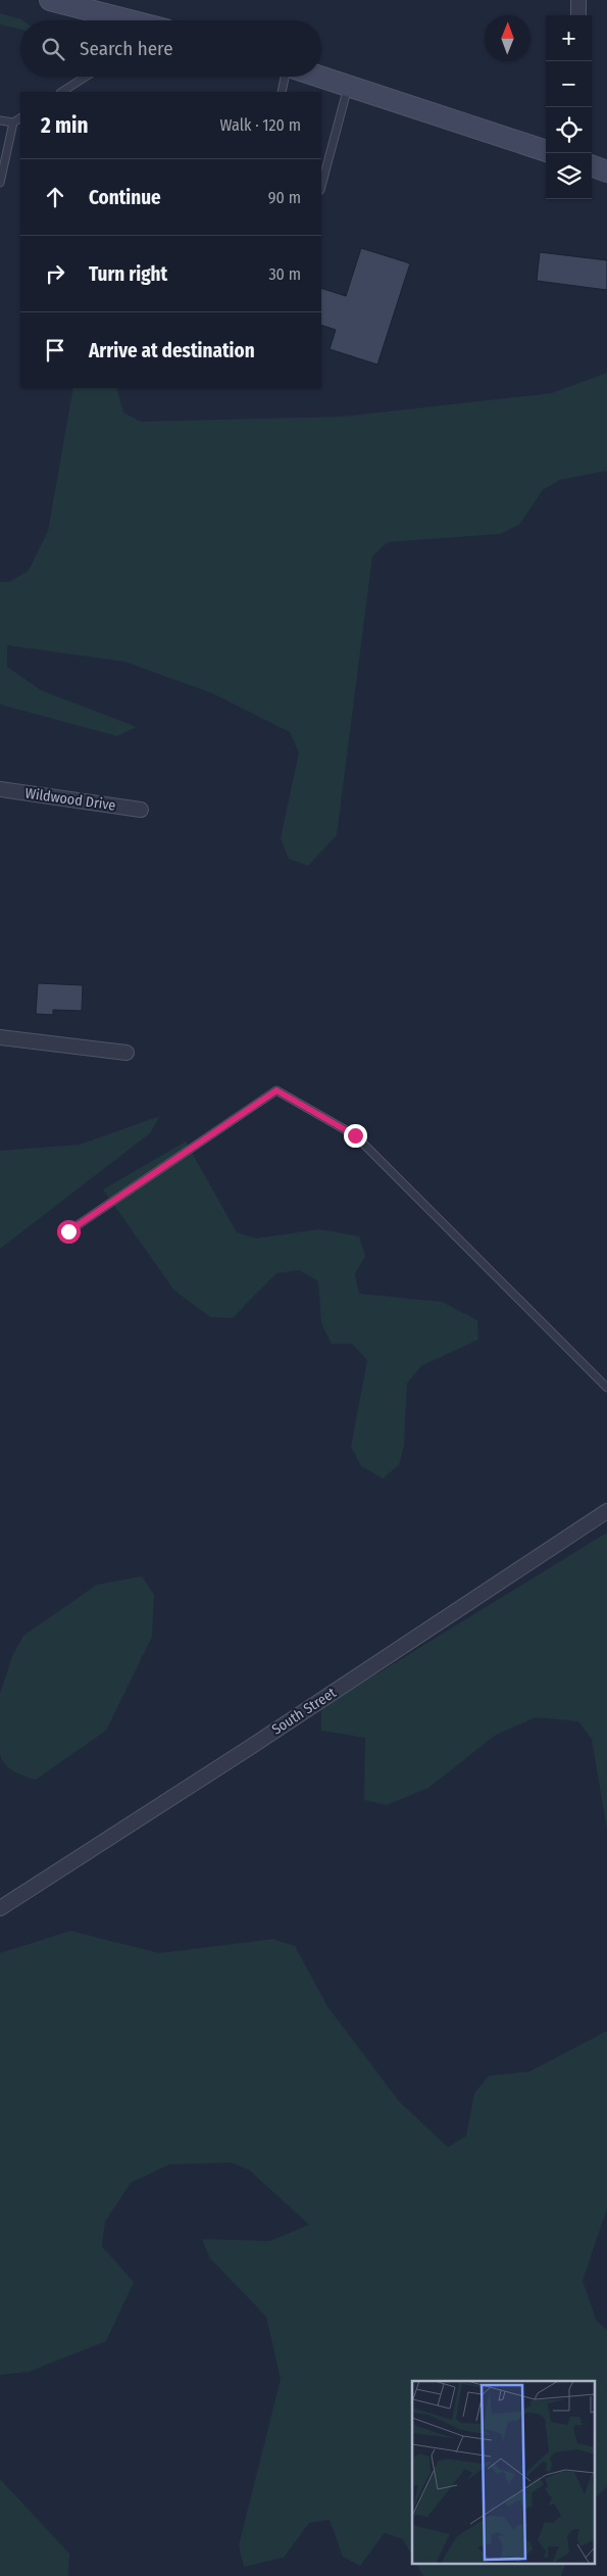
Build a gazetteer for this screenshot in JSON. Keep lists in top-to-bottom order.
{
  "streets": {
    "street": ["Wildwood Drive", "South Street"]
  },
  "north": "top",
  "page": {
    "map_buttons": ["+", "−"],
    "search": "Search here",
    "heading": ["2 min", "Walk · 120 m"],
    "list": [
      ["Continue", "90 m"],
      ["Turn right", "30 m"],
      "Arrive at destination"
    ]
  }
}
